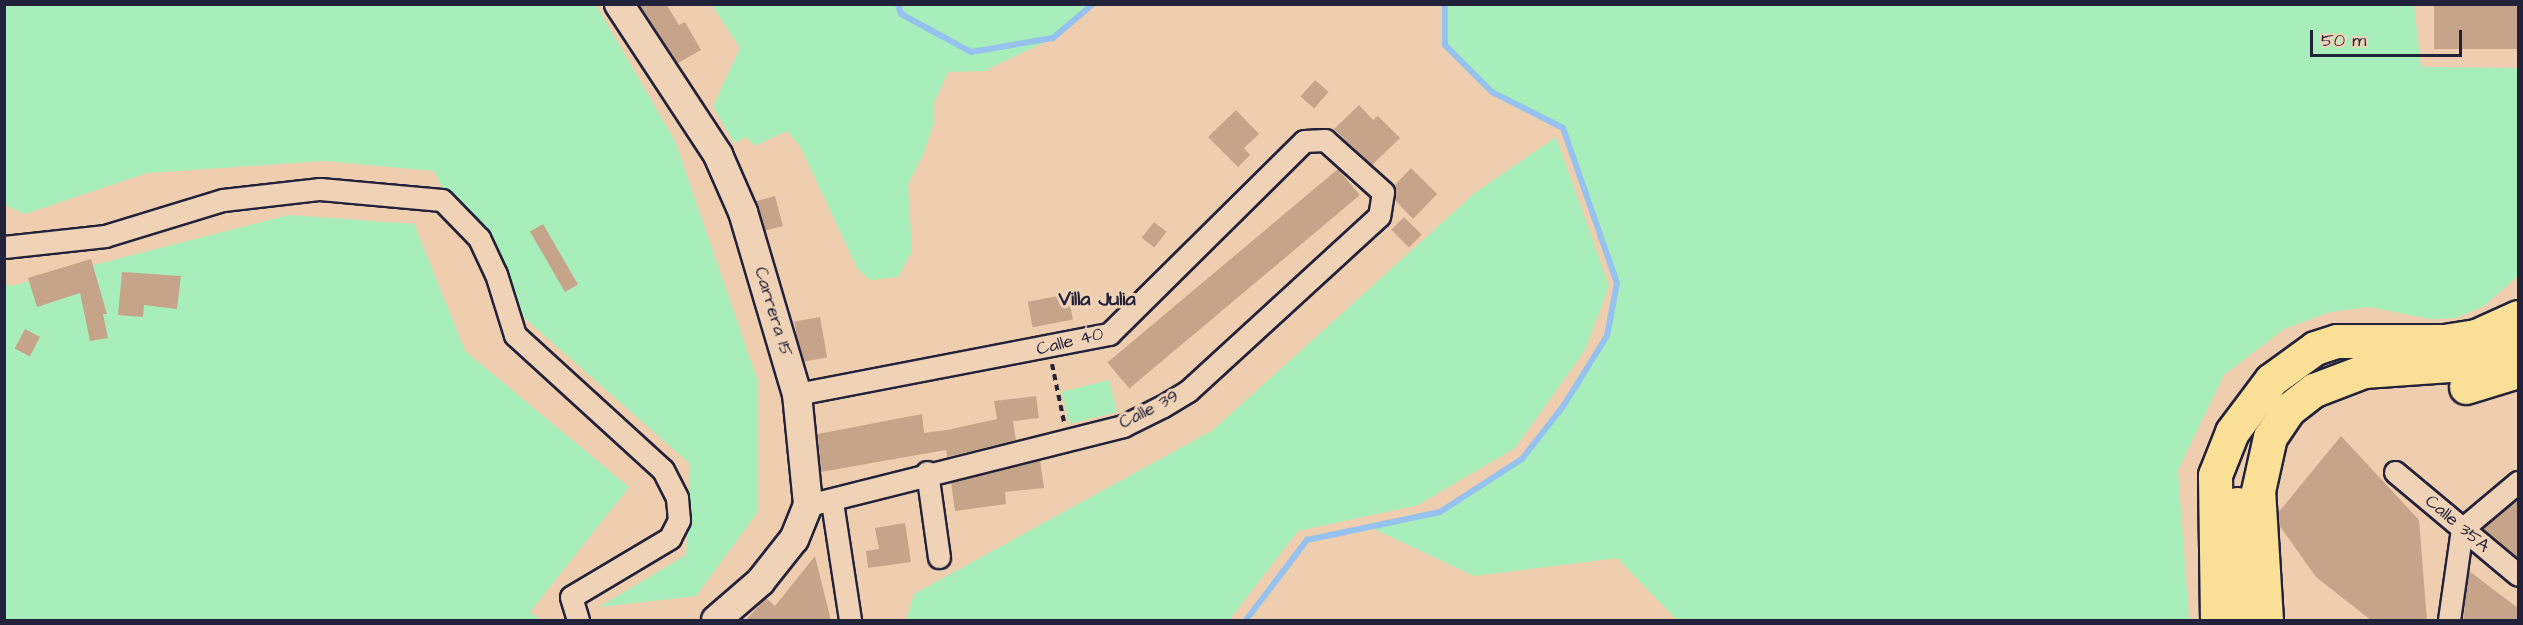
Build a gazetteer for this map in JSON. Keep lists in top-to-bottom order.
{
  "streets": {
    "main road": ["Carrera 15"],
    "street": ["Calle 40", "Calle 39", "Calle 35A"]
  },
  "crossings": [
    ["Carrera 15", "Calle 40"],
    ["Carrera 15", "Calle 39"],
    ["Calle 40", "Calle 39"]
  ],
  "districts": ["Villa Julia"],
  "scale_bar": "50 m"
}
